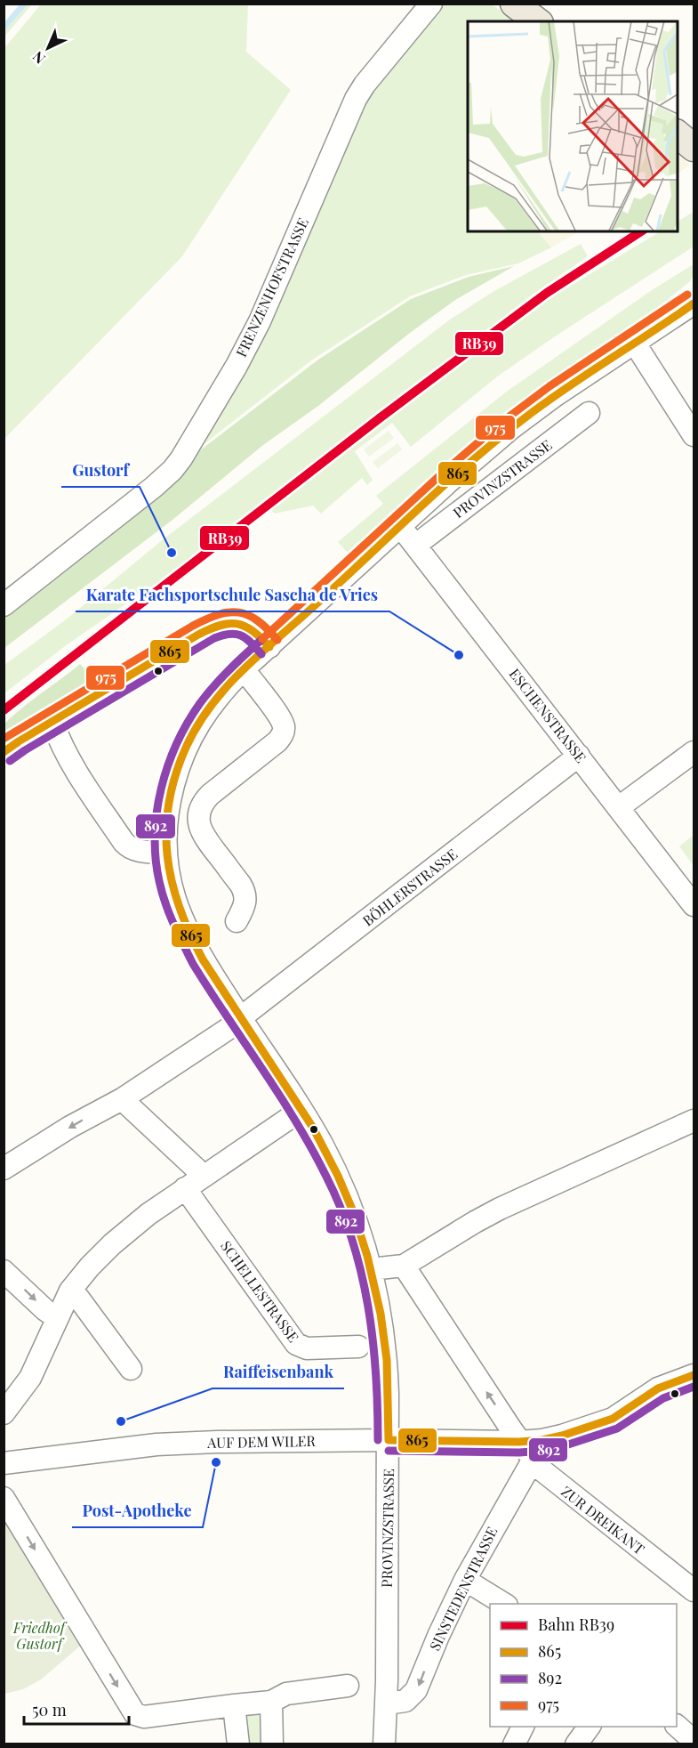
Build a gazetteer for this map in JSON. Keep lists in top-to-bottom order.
{
  "streets": {
    "street": [
      "FRENZENHOFSTRASSE",
      "PROVINZSTRASSE",
      "ESCHENSTRASSE",
      "BÖHLERSTRASSE",
      "SCHELLESTRASSE",
      "AUF DEM WILER",
      "ZUR DREIKANT",
      "SINSTEDENSTRASSE"
    ]
  },
  "crossings": [
    ["PROVINZSTRASSE", "ESCHENSTRASSE"],
    ["PROVINZSTRASSE", "BÖHLERSTRASSE"],
    ["PROVINZSTRASSE", "AUF DEM WILER"],
    ["PROVINZSTRASSE", "SINSTEDENSTRASSE"],
    ["ESCHENSTRASSE", "BÖHLERSTRASSE"],
    ["AUF DEM WILER", "ZUR DREIKANT"],
    ["ZUR DREIKANT", "SINSTEDENSTRASSE"]
  ],
  "one_way": ["SINSTEDENSTRASSE"],
  "parks": ["Friedhof Gustorf"],
  "places": [
    "Gustorf",
    "Karate Fachsportschule Sascha de Vries",
    "Raiffeisenbank",
    "Post-Apotheke"
  ],
  "lines": [
    "rail line RB39",
    "transit line 975",
    "transit line 865",
    "transit line 892"
  ],
  "legend": [
    "Bahn RB39",
    "865",
    "892",
    "975"
  ],
  "scale_bar": "50 m",
  "north": "bottom left"
}
